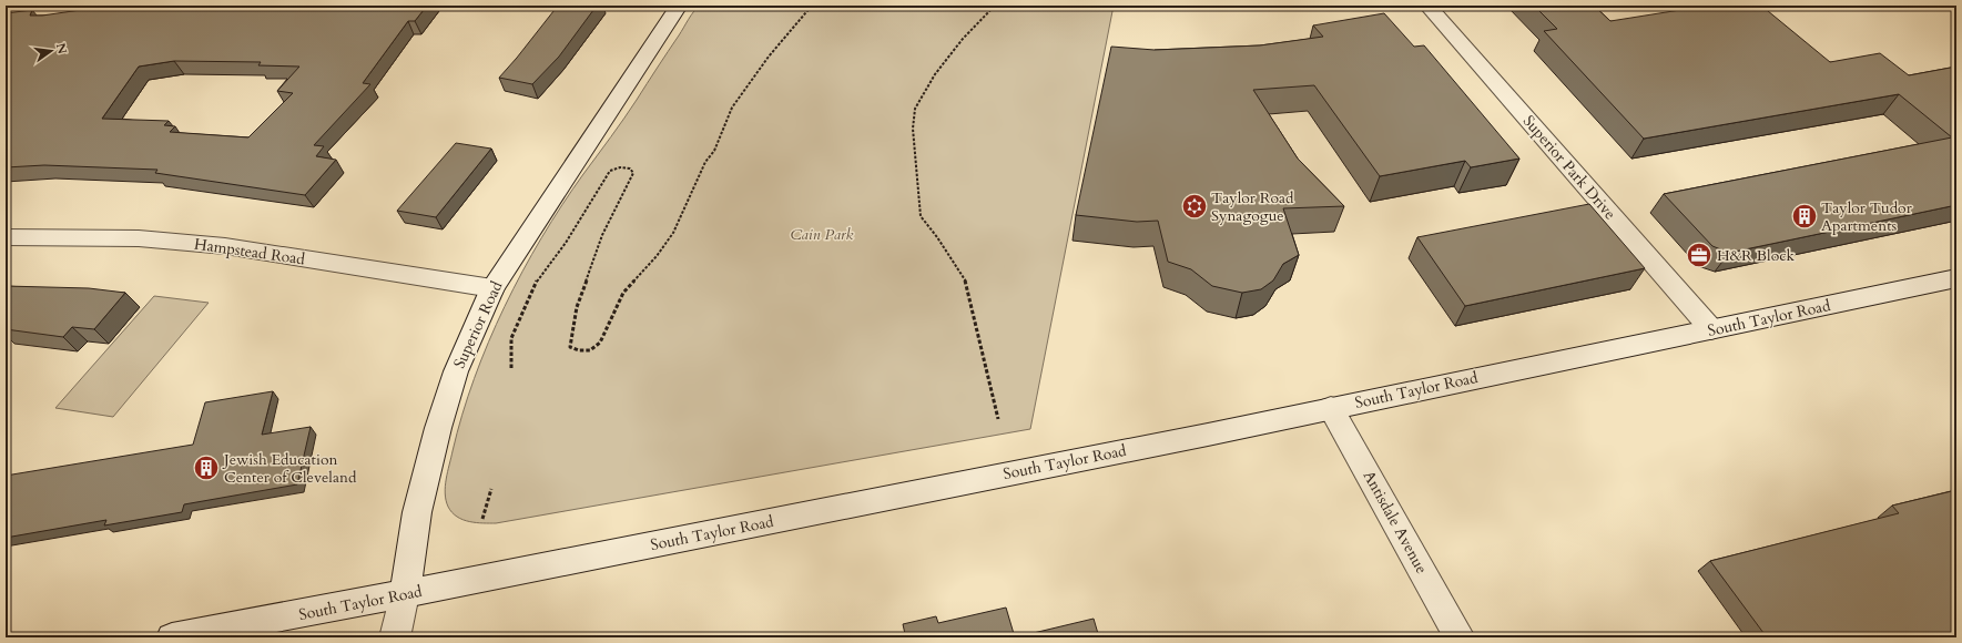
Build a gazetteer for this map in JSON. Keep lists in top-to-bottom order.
{
  "streets": {
    "street": [
      "Superior Park Drive",
      "Hampstead Road",
      "South Taylor Road",
      "Superior Road",
      "Antisdale Avenue"
    ]
  },
  "crossings": [
    ["Superior Park Drive", "South Taylor Road"],
    ["Hampstead Road", "Superior Road"],
    ["South Taylor Road", "Superior Road"],
    ["South Taylor Road", "Antisdale Avenue"]
  ],
  "parks": ["Cain Park"],
  "places": {
    "synagogue": ["Taylor Road Synagogue"],
    "building": ["Taylor Tudor Apartments", "Jewish Education Center of Cleveland"],
    "office": ["H&R Block"]
  },
  "north": "right"
}
